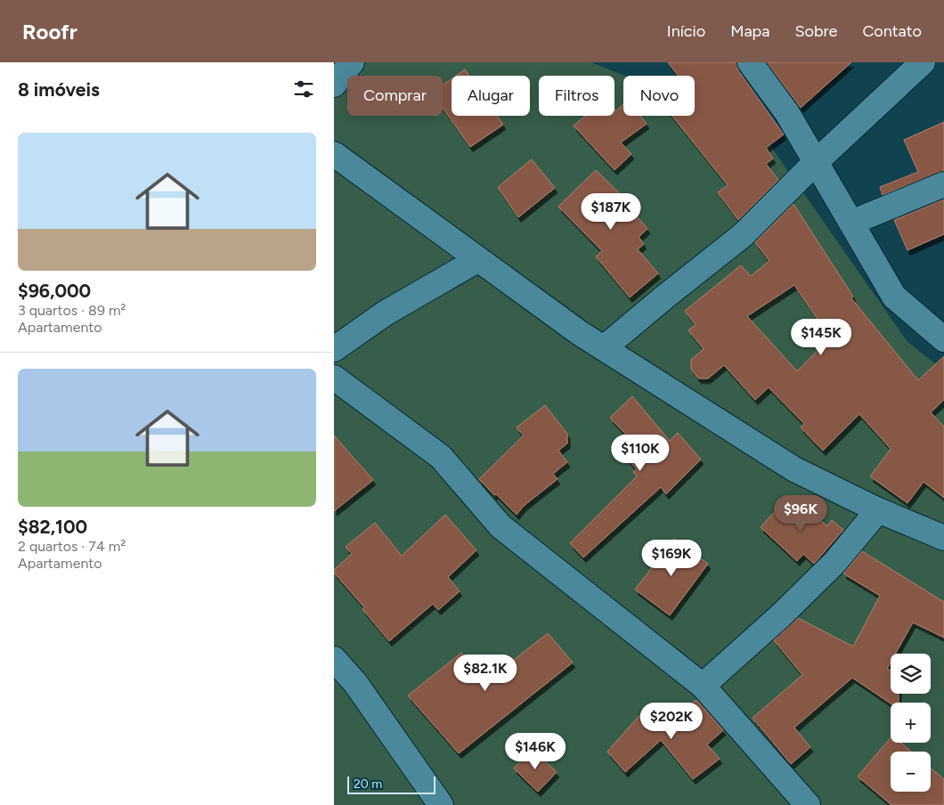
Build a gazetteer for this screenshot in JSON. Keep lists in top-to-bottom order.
{
  "scale_bar": "20 m",
  "page": {
    "header": "Roofr",
    "nav": [
      "Início",
      "Mapa",
      "Sobre",
      "Contato"
    ],
    "heading": "8 imóveis",
    "chip": [
      "Comprar",
      "Alugar",
      "Filtros",
      "Novo"
    ],
    "list": [
      {
        "name": "$96,000",
        "note": "3 quartos · 89 m² · Apartamento"
      },
      {
        "name": "$82,100",
        "note": "2 quartos · 74 m² · Apartamento"
      }
    ],
    "price": [
      "$187K",
      "$145K",
      "$110K",
      "$96K",
      "$169K",
      "$82.1K",
      "$202K",
      "$146K"
    ],
    "map_buttons": ["+", "−"],
    "scale": "20 m"
  }
}
